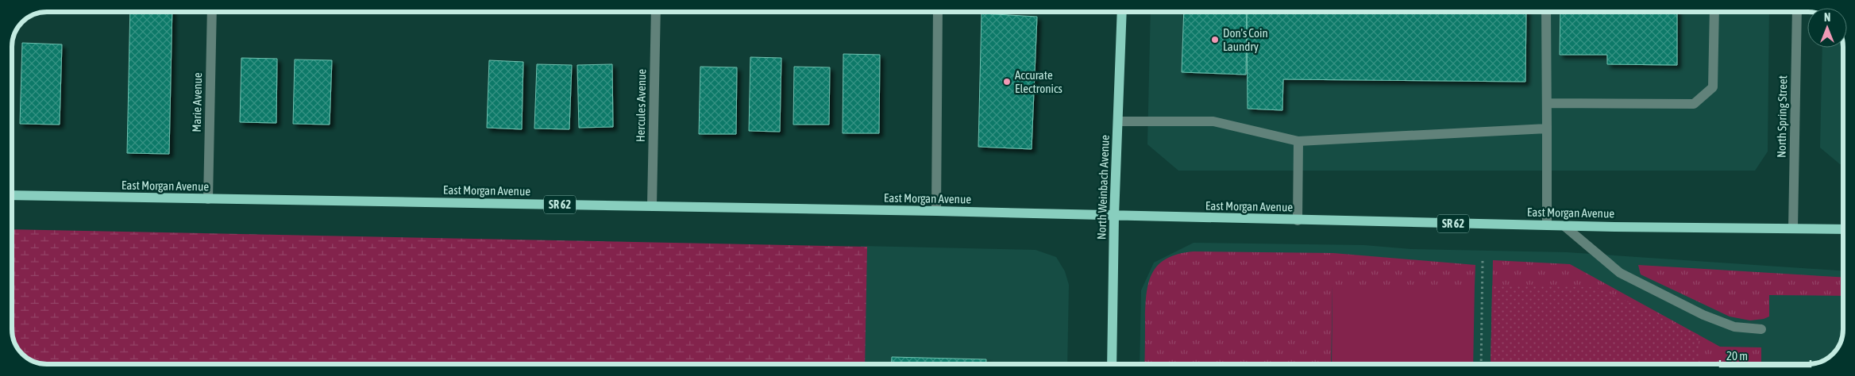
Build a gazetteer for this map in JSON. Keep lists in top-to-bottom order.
{
  "streets": {
    "main road": ["East Morgan Avenue", "North Weinbach Avenue", "SR 62"],
    "street": ["Marie Avenue", "Hercules Avenue", "North Spring Street"]
  },
  "crossings": [
    ["Marie Avenue", "East Morgan Avenue"],
    ["Hercules Avenue", "East Morgan Avenue"],
    ["North Spring Street", "East Morgan Avenue"],
    ["East Morgan Avenue", "North Weinbach Avenue"]
  ],
  "places": ["Don's Coin Laundry", "Accurate Electronics"],
  "scale_bar": "20 m",
  "north": "top"
}
